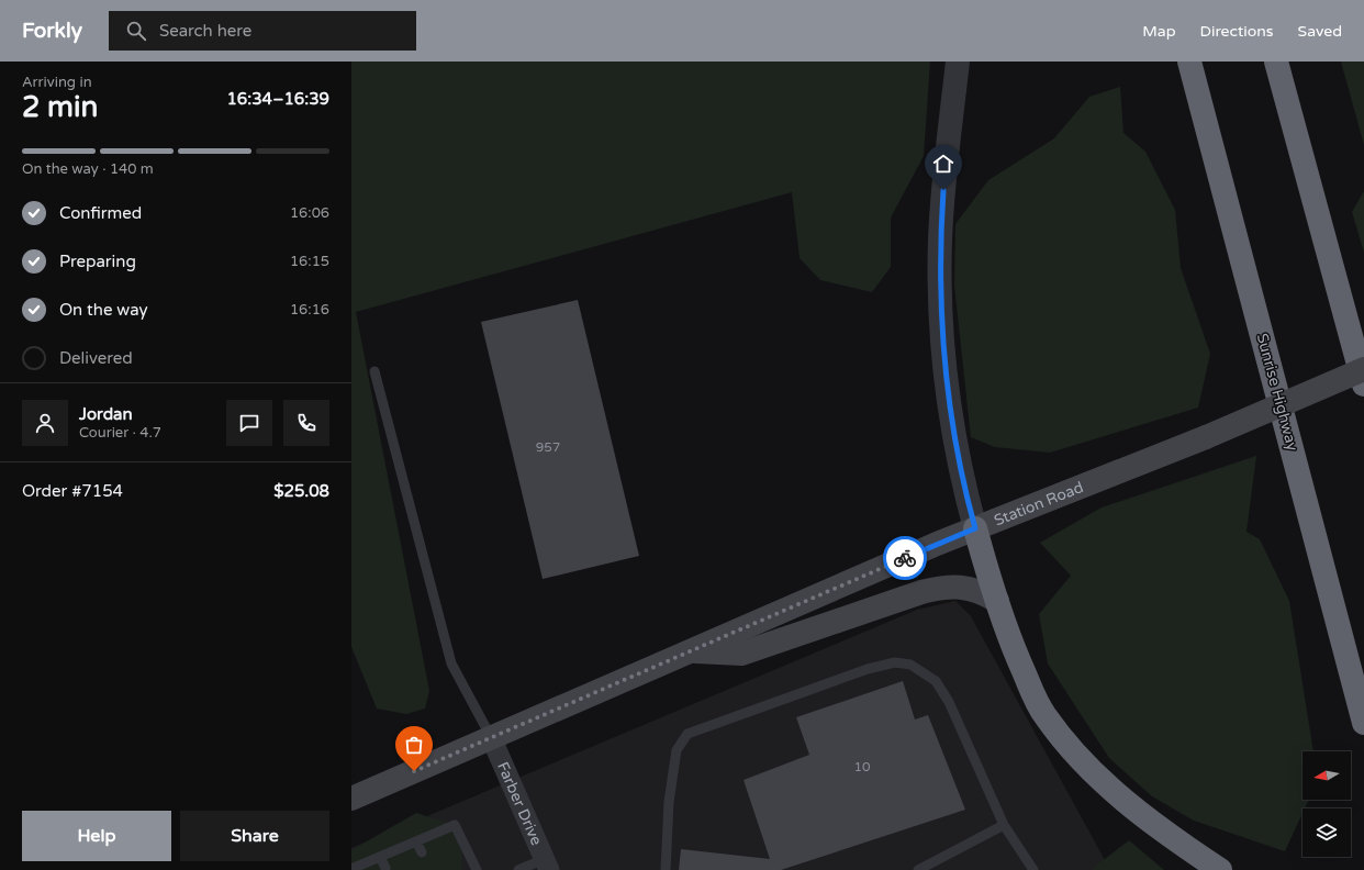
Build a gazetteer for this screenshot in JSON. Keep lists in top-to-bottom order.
{
  "streets": {
    "highway": ["Sunrise Highway"],
    "main road": ["Station Road"],
    "street": ["Farber Drive"]
  },
  "crossings": [
    ["Station Road", "Farber Drive"]
  ],
  "house_numbers": ["957", "10"],
  "north": "left",
  "page": {
    "header": "Forkly",
    "search": "Search here",
    "nav": ["Map", "Directions", "Saved"],
    "heading": ["2 min", "Arriving in", "16:34–16:39"],
    "panel": [
      "Jordan",
      "Courier · 4.7",
      "Order #7154",
      "$25.08"
    ],
    "bar": "On the way · 140 m",
    "list": [
      ["Confirmed", "16:06"],
      ["Preparing", "16:15"],
      ["On the way", "16:16"],
      "Delivered"
    ],
    "buttons": ["Help", "Share"]
  }
}
